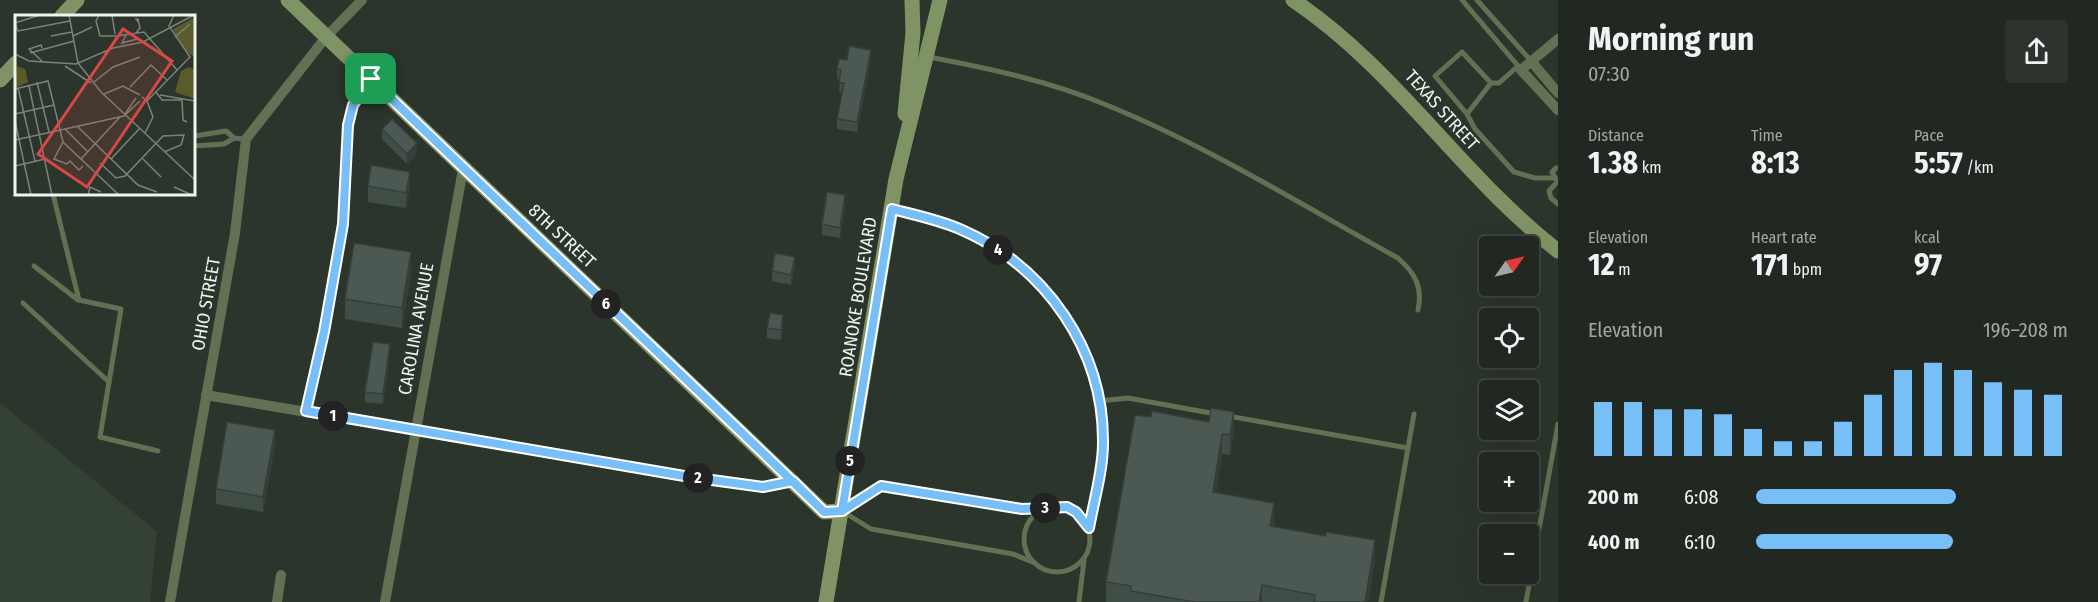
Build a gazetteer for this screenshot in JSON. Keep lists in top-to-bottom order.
{
  "streets": {
    "main road": ["TEXAS STREET", "8TH STREET", "ROANOKE BOULEVARD"],
    "street": ["OHIO STREET", "CAROLINA AVENUE"]
  },
  "crossings": [
    ["8TH STREET", "ROANOKE BOULEVARD"],
    ["8TH STREET", "CAROLINA AVENUE"]
  ],
  "north": "top right",
  "page": {
    "heading": ["Morning run", "07:30"],
    "stats": [
      ["Distance", "1.38 km"],
      ["Time", "8:13"],
      ["Pace", "5:57 /km"],
      ["Elevation", "12 m"],
      ["Heart rate", "171 bpm"],
      ["kcal", "97"]
    ],
    "pins": [
      "4",
      "6",
      "1",
      "5",
      "2",
      "3"
    ],
    "map_buttons": ["+", "−"],
    "chart": ["Elevation", "196–208 m"],
    "list": [
      {
        "name": "200 m",
        "note": "6:08"
      },
      {
        "name": "400 m",
        "note": "6:10"
      }
    ]
  }
}
